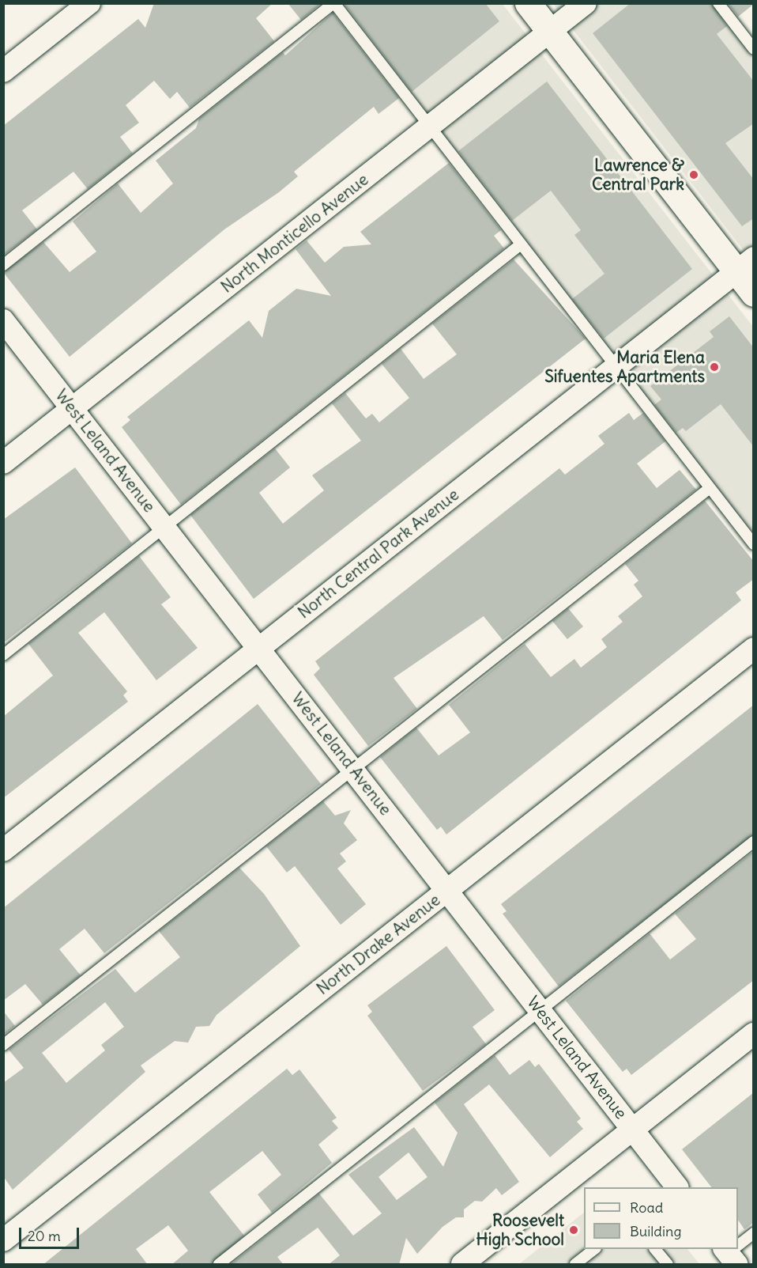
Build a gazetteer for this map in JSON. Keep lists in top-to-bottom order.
{
  "streets": {
    "street": [
      "North Monticello Avenue",
      "West Leland Avenue",
      "North Central Park Avenue",
      "North Drake Avenue"
    ]
  },
  "crossings": [
    ["North Monticello Avenue", "West Leland Avenue"],
    ["West Leland Avenue", "North Central Park Avenue"],
    ["West Leland Avenue", "North Drake Avenue"]
  ],
  "places": ["Lawrence & Central Park", "Maria Elena Sifuentes Apartments", "Roosevelt High School"],
  "legend": ["Road", "Building"],
  "scale_bar": "20 m"
}
